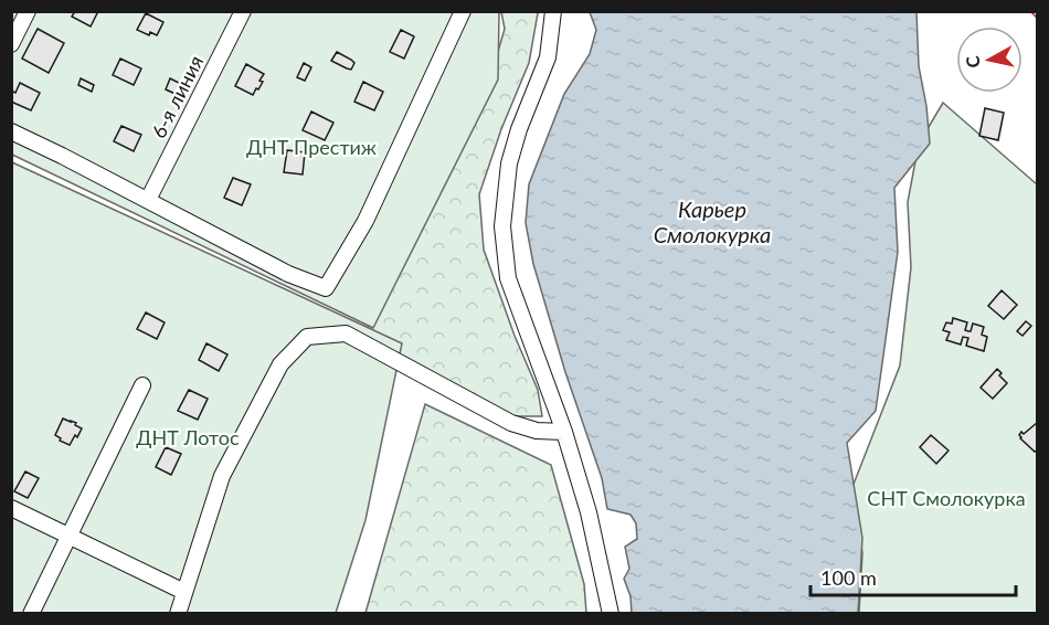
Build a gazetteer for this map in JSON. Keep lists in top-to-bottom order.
{
  "streets": {
    "street": ["6-я линия"]
  },
  "water": ["Карьер Смолокурка"],
  "parks": ["ДНТ Престиж", "ДНТ Лотос", "СНТ Смолокурка"],
  "scale_bar": "100 m",
  "north": "left"
}
